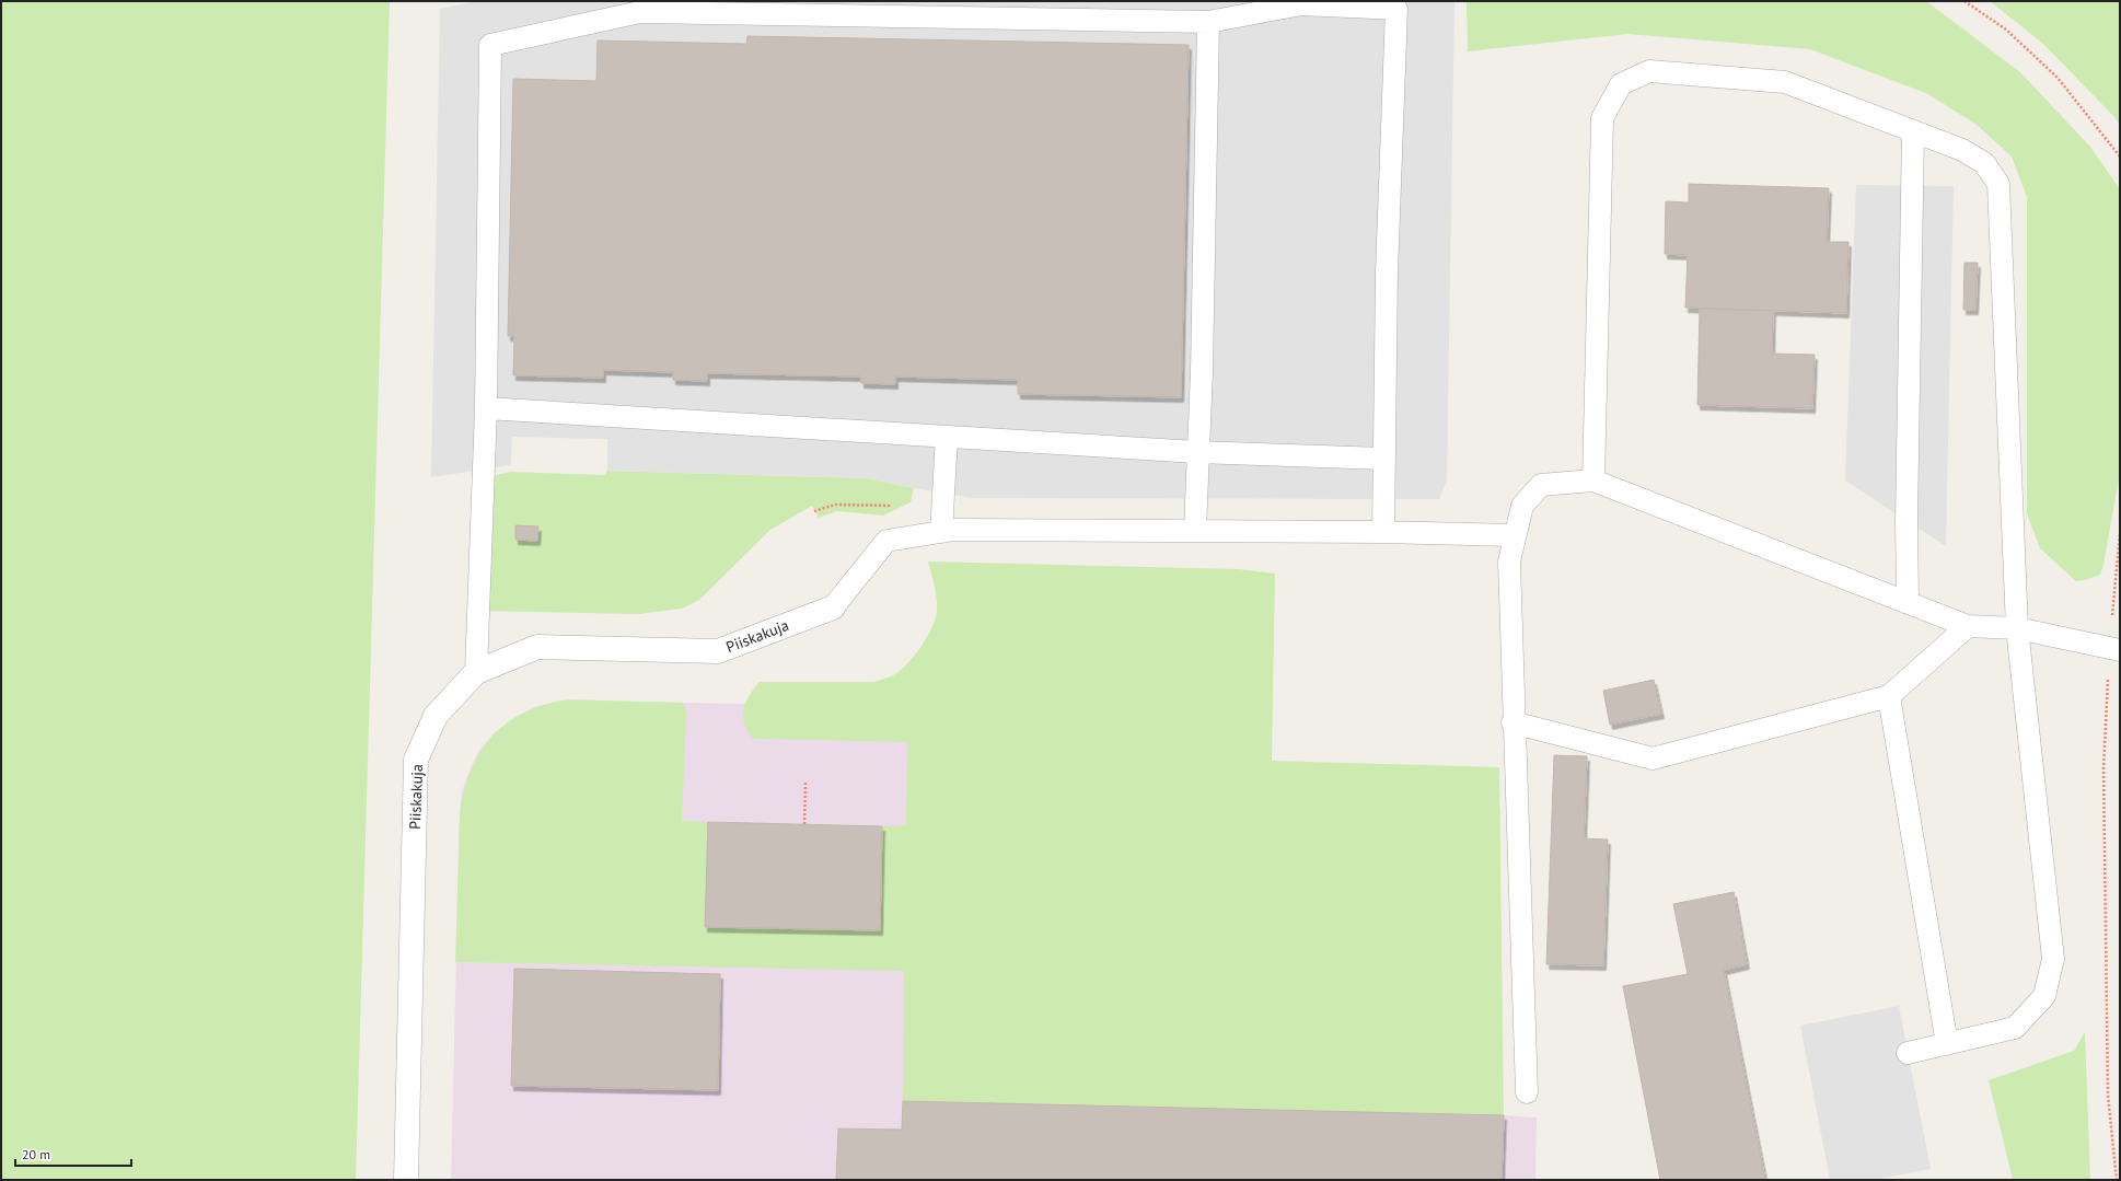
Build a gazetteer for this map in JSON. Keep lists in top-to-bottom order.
{
  "streets": {
    "street": ["Piiskakuja"]
  },
  "scale_bar": "20 m"
}
